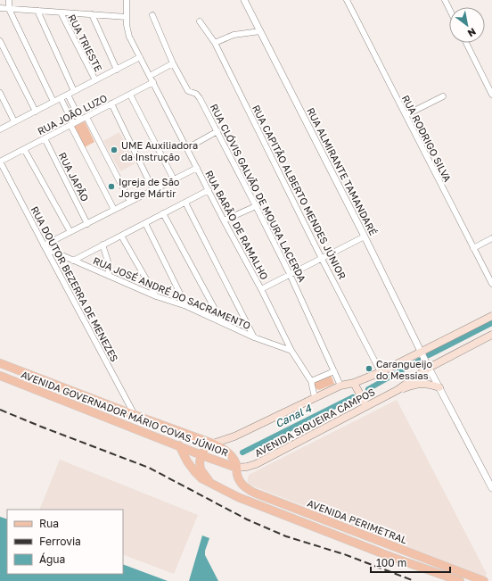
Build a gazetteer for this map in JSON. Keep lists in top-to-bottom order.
{
  "streets": {
    "main road": ["AVENIDA GOVERNADOR MÁRIO COVAS JÚNIOR", "AVENIDA SIQUEIRA CAMPOS", "AVENIDA PERIMETRAL"],
    "street": [
      "RUA TRIESTE",
      "RUA JOÃO LUZO",
      "RUA RODRIGO SILVA",
      "RUA ALMIRANTE TAMANDARÉ",
      "RUA JAPÃO",
      "RUA CAPITÃO ALBERTO MENDES JÚNIOR",
      "RUA CLÓVIS GALVÃO DE MOURA LACERDA",
      "RUA BARÃO DE RAMALHO",
      "RUA DOUTOR BEZERRA DE MENEZES",
      "RUA JOSÉ ANDRÉ DO SACRAMENTO"
    ]
  },
  "crossings": [
    ["RUA JOÃO LUZO", "RUA JAPÃO"],
    ["RUA JOÃO LUZO", "RUA BARÃO DE RAMALHO"],
    ["RUA JOÃO LUZO", "RUA DOUTOR BEZERRA DE MENEZES"],
    ["RUA ALMIRANTE TAMANDARÉ", "AVENIDA SIQUEIRA CAMPOS"],
    ["RUA CAPITÃO ALBERTO MENDES JÚNIOR", "AVENIDA SIQUEIRA CAMPOS"],
    ["RUA CLÓVIS GALVÃO DE MOURA LACERDA", "AVENIDA SIQUEIRA CAMPOS"],
    ["RUA BARÃO DE RAMALHO", "RUA JOSÉ ANDRÉ DO SACRAMENTO"],
    ["RUA BARÃO DE RAMALHO", "AVENIDA SIQUEIRA CAMPOS"],
    ["RUA DOUTOR BEZERRA DE MENEZES", "RUA JOSÉ ANDRÉ DO SACRAMENTO"],
    ["RUA DOUTOR BEZERRA DE MENEZES", "AVENIDA GOVERNADOR MÁRIO COVAS JÚNIOR"],
    ["AVENIDA GOVERNADOR MÁRIO COVAS JÚNIOR", "AVENIDA SIQUEIRA CAMPOS"],
    ["AVENIDA GOVERNADOR MÁRIO COVAS JÚNIOR", "AVENIDA PERIMETRAL"],
    ["AVENIDA SIQUEIRA CAMPOS", "AVENIDA PERIMETRAL"]
  ],
  "water": ["Canal 4"],
  "places": ["UME Auxiliadora da Instrução", "Igreja de São Jorge Mártir", "Carangueijo do Messias"],
  "legend": ["Rua", "Ferrovia", "Água"],
  "scale_bar": "100 m",
  "north": "bottom right"
}
